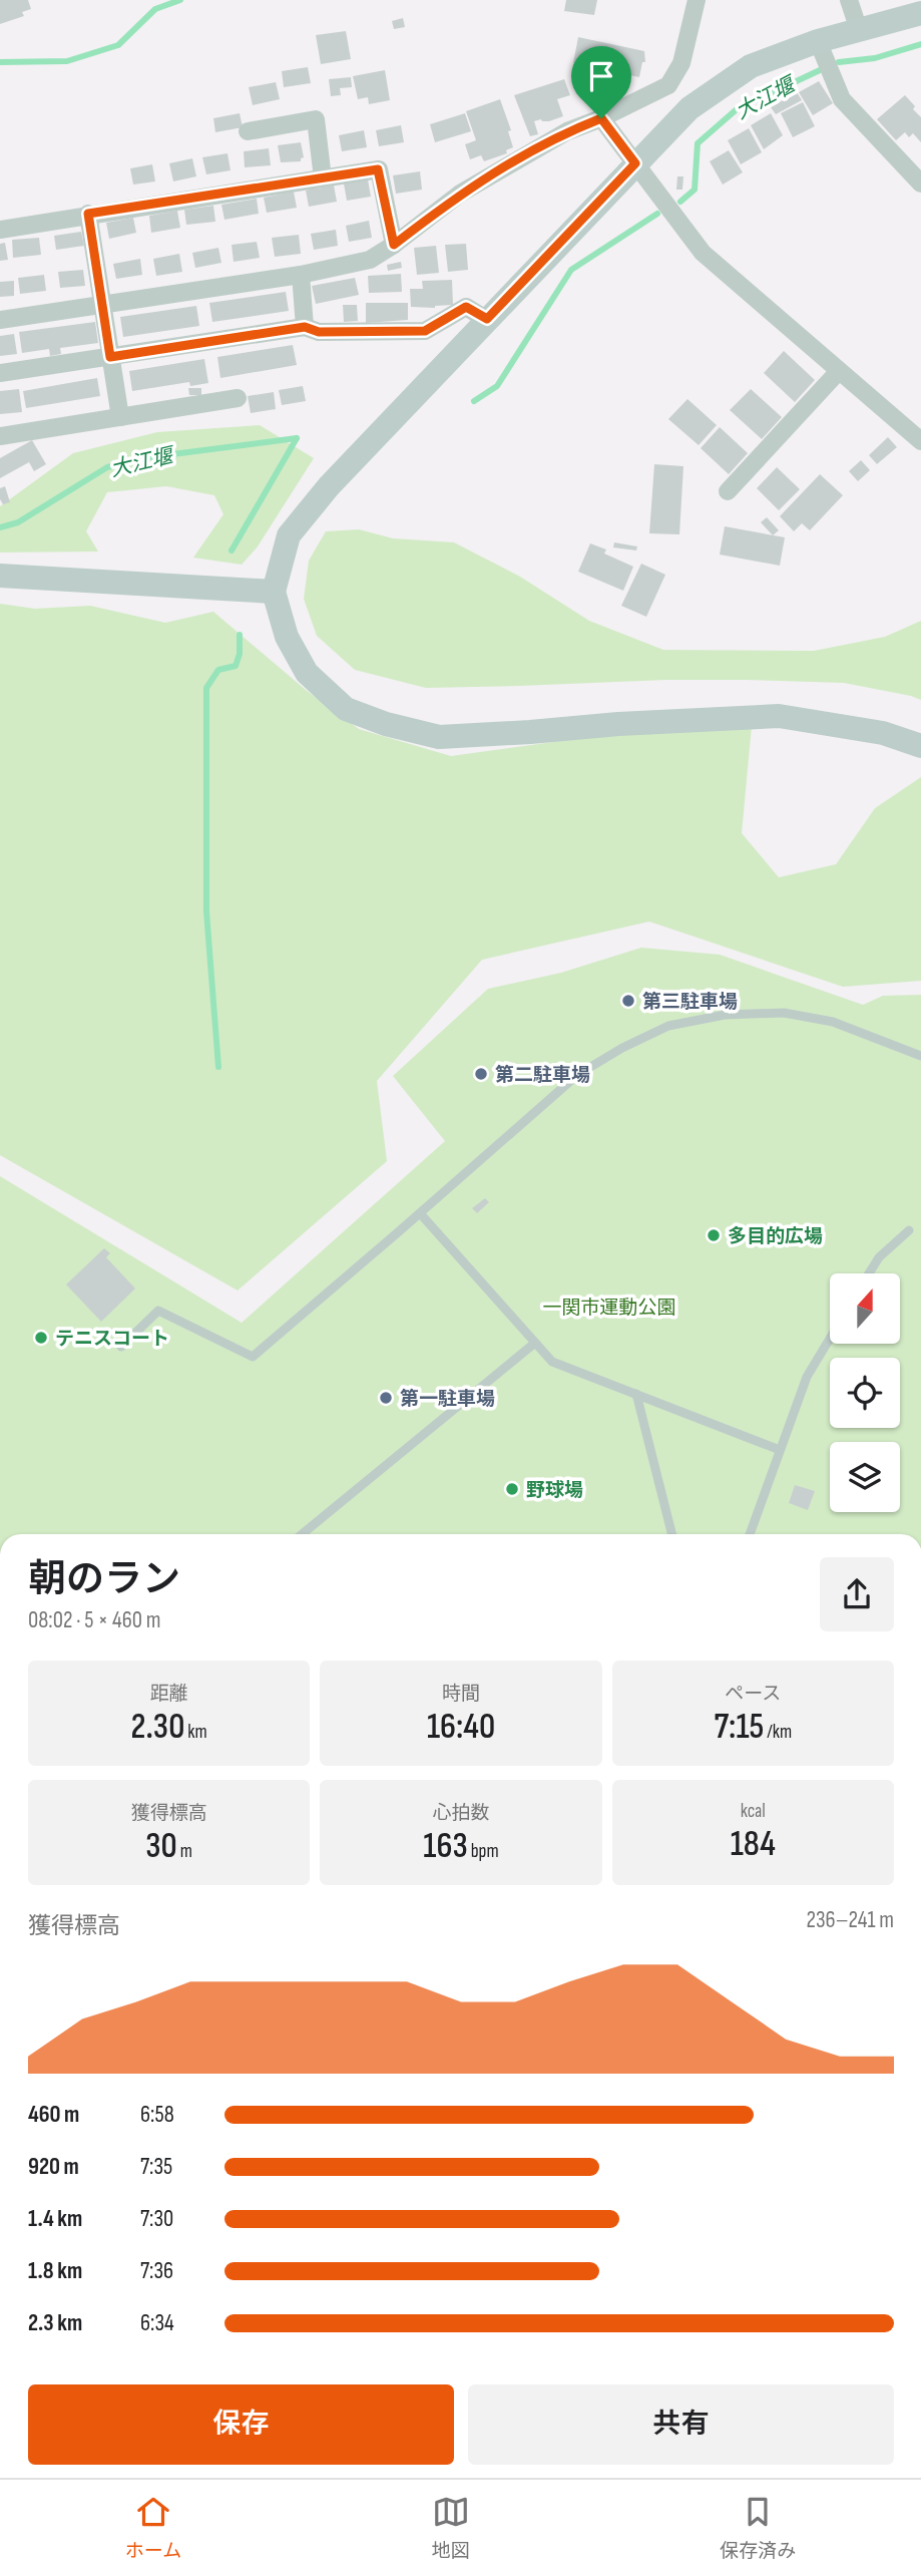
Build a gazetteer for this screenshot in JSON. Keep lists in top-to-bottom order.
{
  "water": ["大江堰"],
  "parks": ["一関市運動公園"],
  "places": [
    "第三駐車場",
    "第二駐車場",
    "多目的広場",
    "テニスコート",
    "第一駐車場",
    "野球場"
  ],
  "north": "top",
  "page": {
    "heading": ["朝のラン", "08:02 · 5 × 460 m"],
    "stats": [
      ["距離", "2.30 km"],
      ["時間", "16:40"],
      ["ペース", "7:15 /km"],
      ["獲得標高", "30 m"],
      ["心拍数", "163 bpm"],
      ["kcal", "184"]
    ],
    "chart": ["獲得標高", "236–241 m"],
    "list": [
      {
        "name": "460 m",
        "note": "6:58"
      },
      {
        "name": "920 m",
        "note": "7:35"
      },
      {
        "name": "1.4 km",
        "note": "7:30"
      },
      {
        "name": "1.8 km",
        "note": "7:36"
      },
      {
        "name": "2.3 km",
        "note": "6:34"
      }
    ],
    "buttons": ["保存", "共有"],
    "tabs": ["ホーム", "地図", "保存済み"]
  }
}
